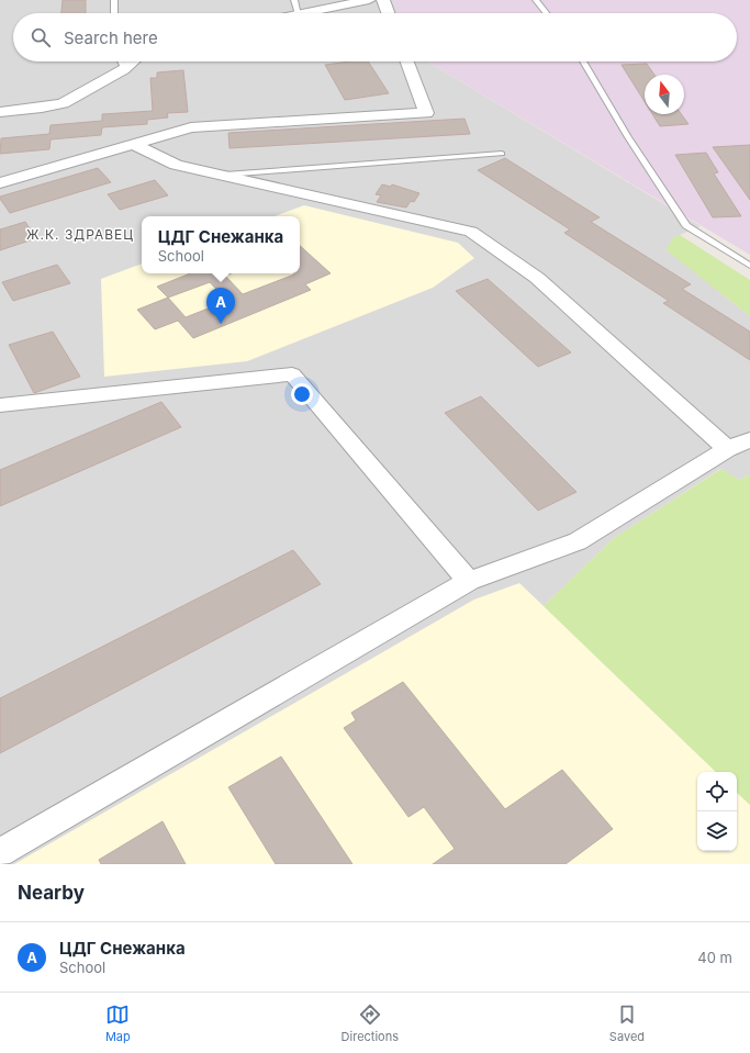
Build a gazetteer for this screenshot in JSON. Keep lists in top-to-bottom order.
{
  "districts": ["Ж.К. ЗДРАВЕЦ"],
  "north": "top",
  "page": {
    "search": "Search here",
    "popup": ["ЦДГ Снежанка", "School"],
    "pins": "A",
    "heading": "Nearby",
    "list": [
      {
        "mark": "A",
        "name": "ЦДГ Снежанка",
        "note": "School",
        "value": "40 m"
      }
    ],
    "nav": ["Map", "Directions", "Saved"]
  }
}
